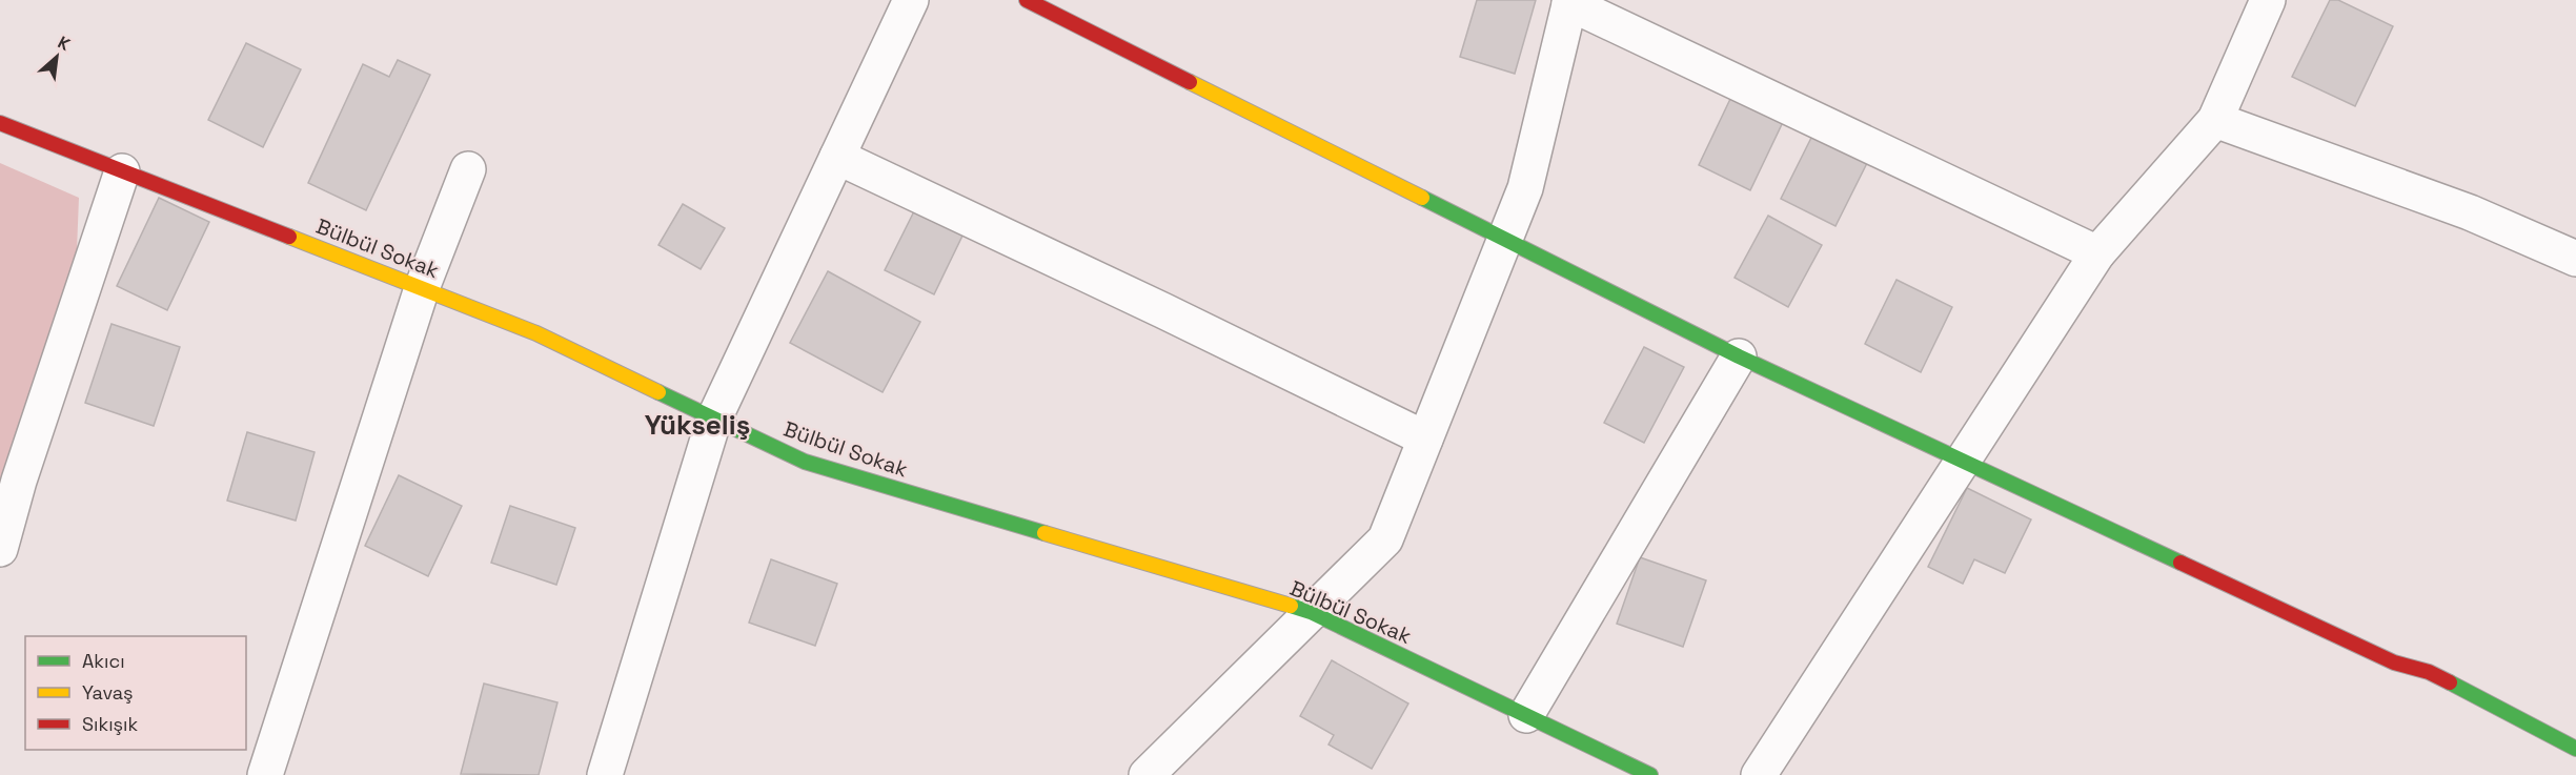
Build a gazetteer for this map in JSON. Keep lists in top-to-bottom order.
{
  "streets": {
    "street": ["Bülbül Sokak"]
  },
  "districts": ["Yükseliş"],
  "legend": ["Akıcı", "Yavaş", "Sıkışık"],
  "north": "top right"
}
